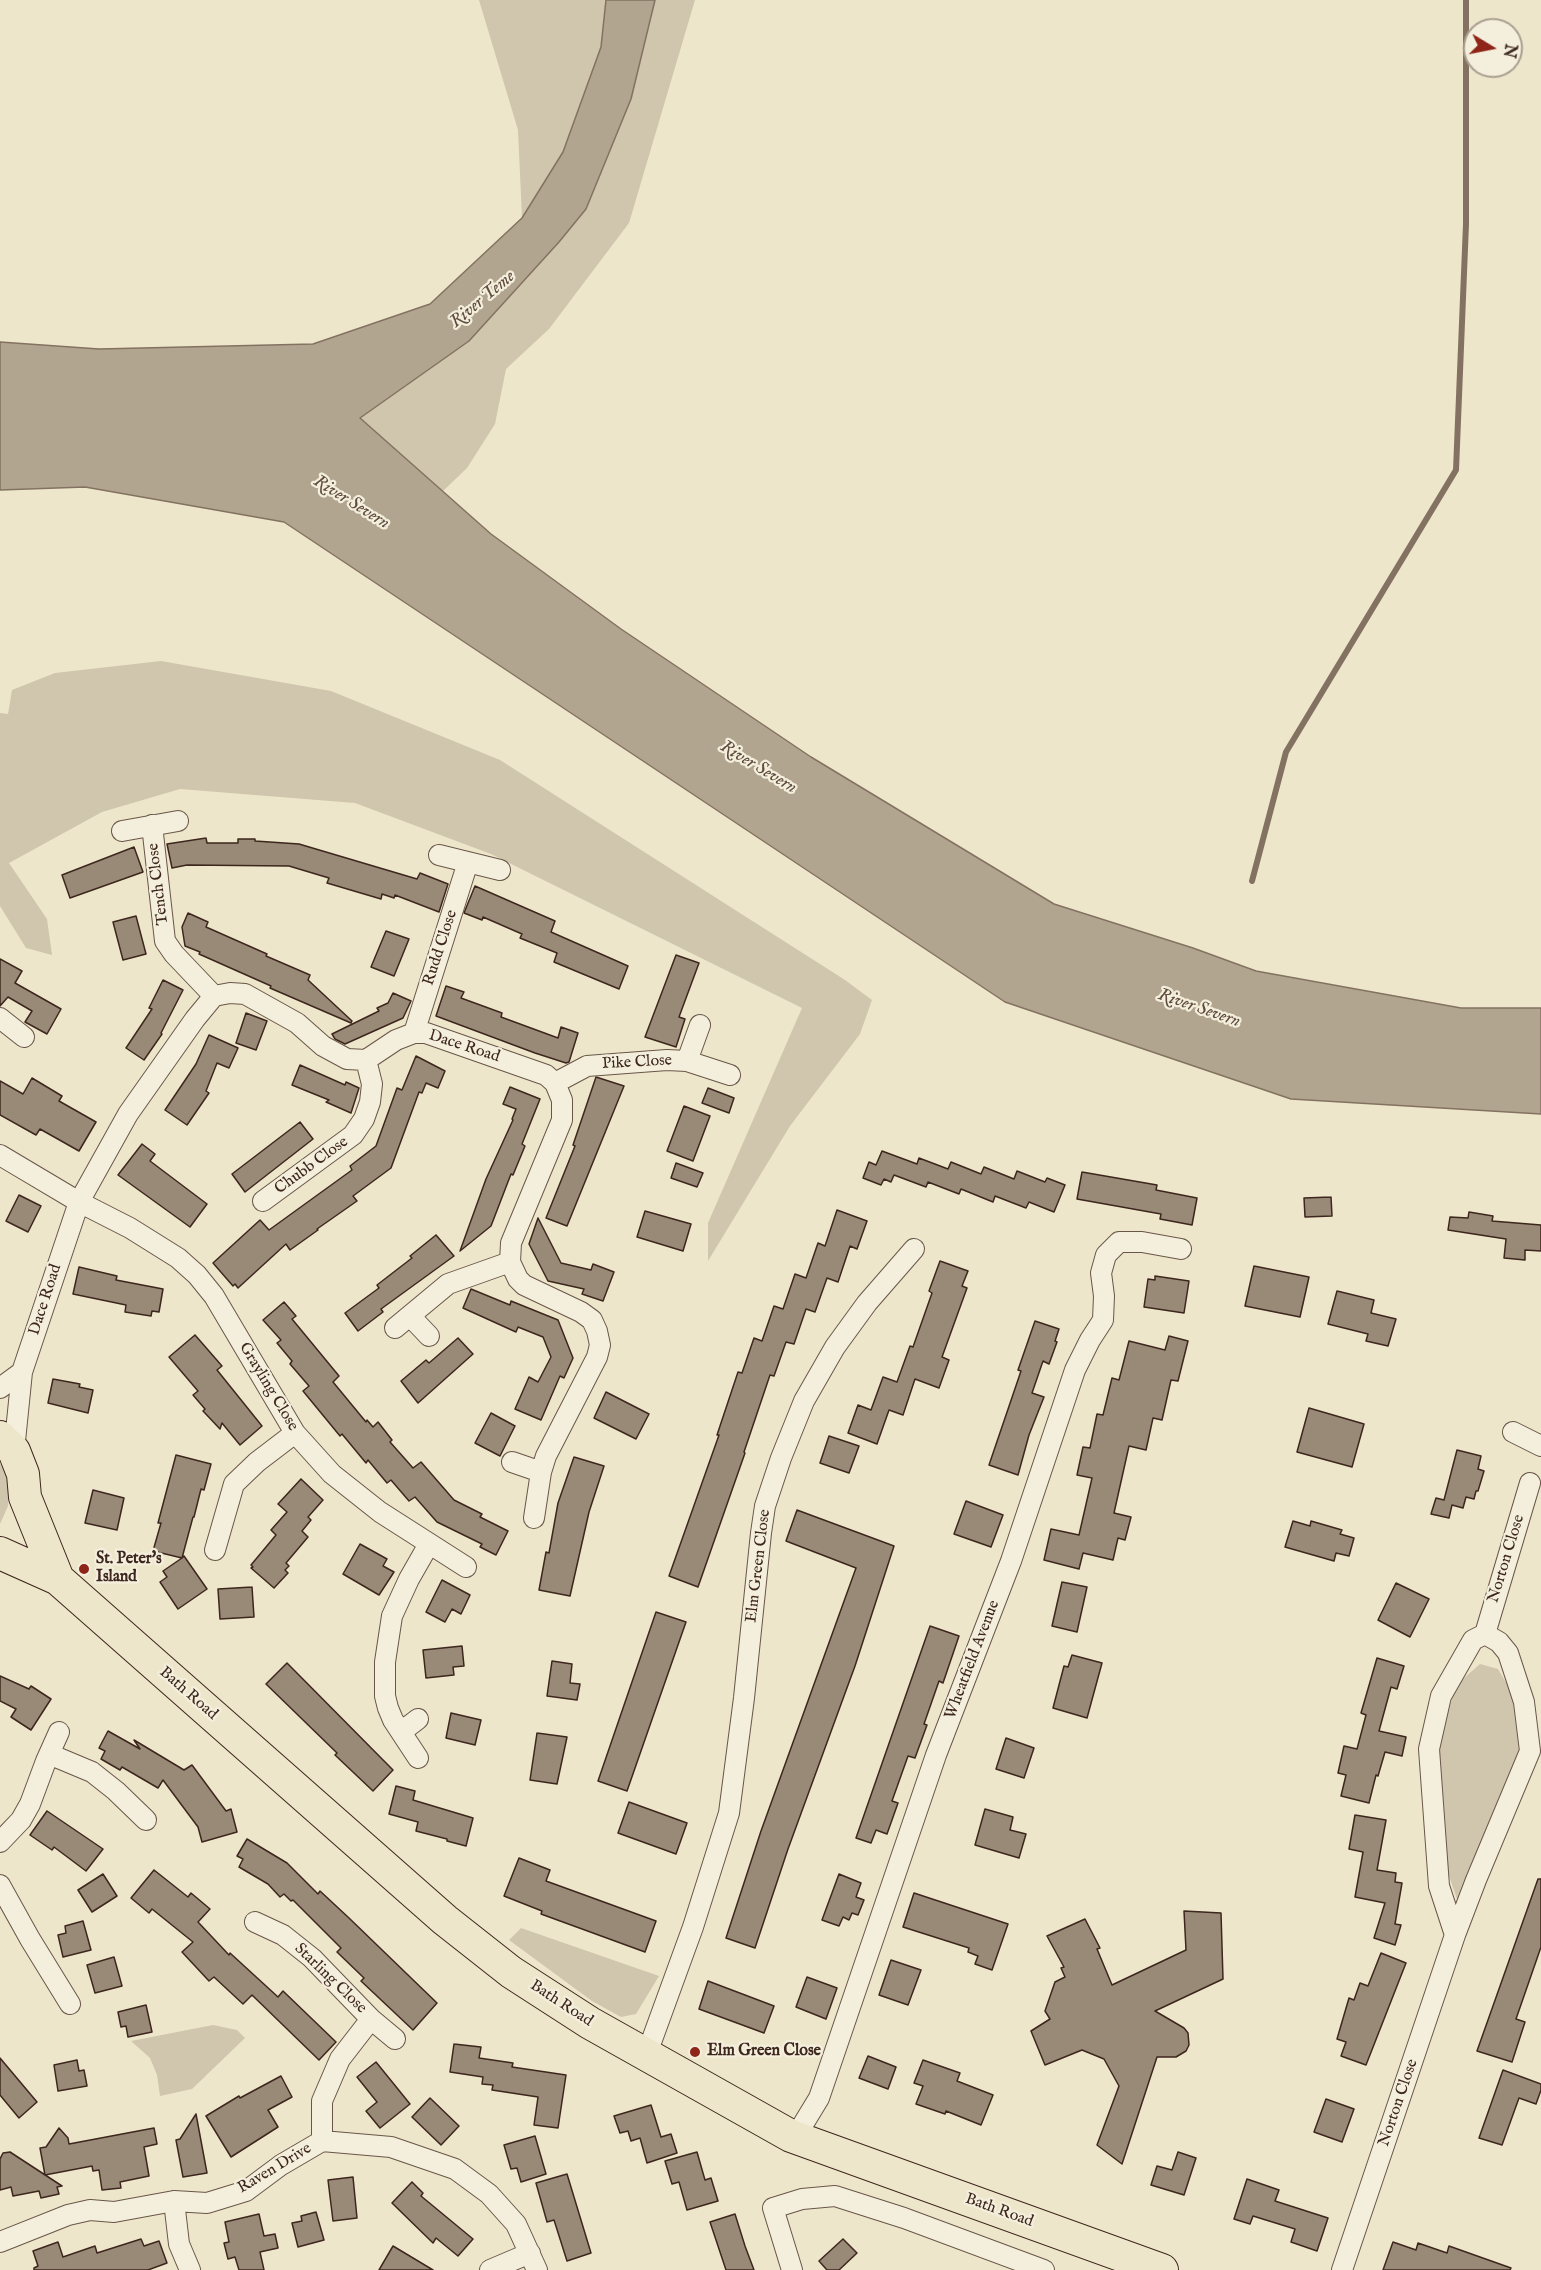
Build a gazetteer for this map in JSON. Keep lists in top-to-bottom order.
{
  "streets": {
    "main road": ["Bath Road"],
    "street": [
      "Tench Close",
      "Rudd Close",
      "Dace Road",
      "Pike Close",
      "Chubb Close",
      "Grayling Close",
      "Norton Close",
      "Elm Green Close",
      "Wheatfield Avenue",
      "Starling Close",
      "Raven Drive"
    ]
  },
  "crossings": [
    ["Tench Close", "Dace Road"],
    ["Rudd Close", "Dace Road"],
    ["Dace Road", "Pike Close"],
    ["Dace Road", "Chubb Close"],
    ["Dace Road", "Grayling Close"],
    ["Dace Road", "Bath Road"],
    ["Elm Green Close", "Bath Road"],
    ["Wheatfield Avenue", "Bath Road"],
    ["Starling Close", "Raven Drive"]
  ],
  "water": ["River Teme", "River Severn"],
  "places": ["St. Peter's Island", "Elm Green Close"],
  "north": "right"
}
